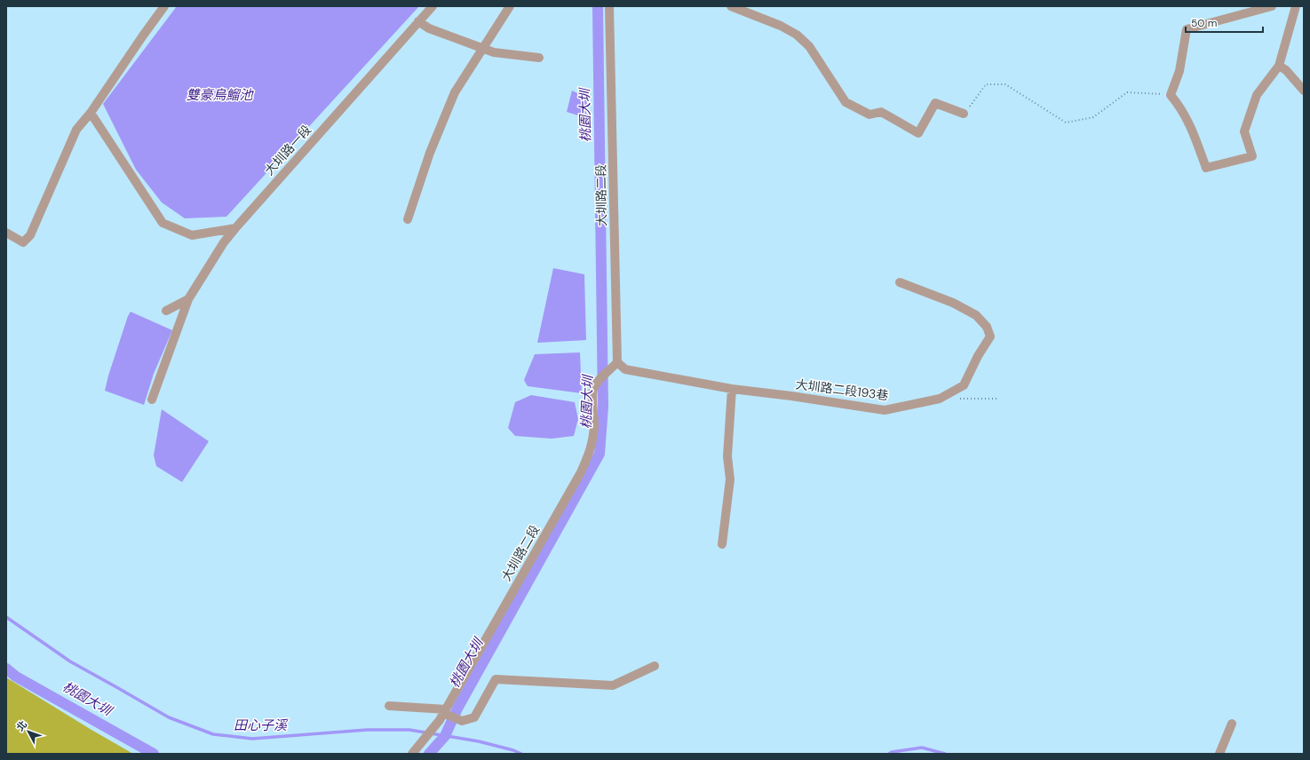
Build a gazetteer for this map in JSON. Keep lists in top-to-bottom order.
{
  "streets": {
    "street": ["大圳路一段", "大圳路二段", "大圳路二段193巷"]
  },
  "crossings": [
    ["大圳路二段", "大圳路二段193巷"]
  ],
  "water": ["雙豪烏鰡池", "桃園大圳", "田心子溪"],
  "scale_bar": "50 m",
  "north": "top left"
}
